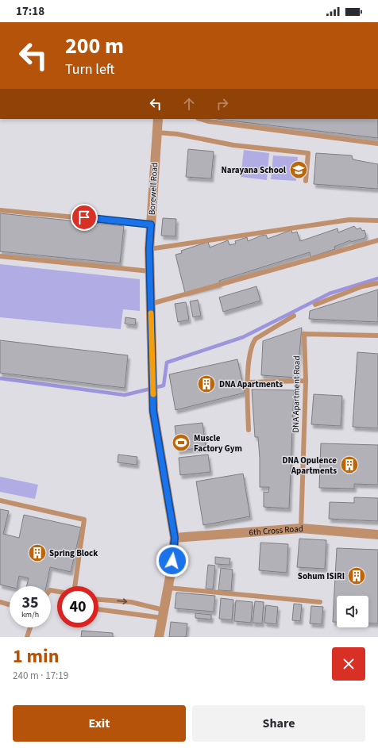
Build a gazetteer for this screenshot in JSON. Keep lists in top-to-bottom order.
{
  "streets": {
    "street": ["Borewell Road", "6th Cross Road"],
    "lane": ["DNA Apartment Road"]
  },
  "crossings": [
    ["Borewell Road", "6th Cross Road"],
    ["DNA Apartment Road", "6th Cross Road"]
  ],
  "places": {
    "school or university": ["Narayana School"],
    "building": [
      "DNA Apartments",
      "DNA Opulence Apartments",
      "Spring Block",
      "Sohum ISIRI"
    ],
    "sports": ["Muscle Factory Gym"]
  },
  "page": {
    "status": "17:18",
    "turn": ["200 m", "Turn left"],
    "speed": "35 km/h",
    "limit": "40",
    "heading": ["1 min", "240 m · 17:19"],
    "buttons": ["Exit", "Share"]
  }
}
